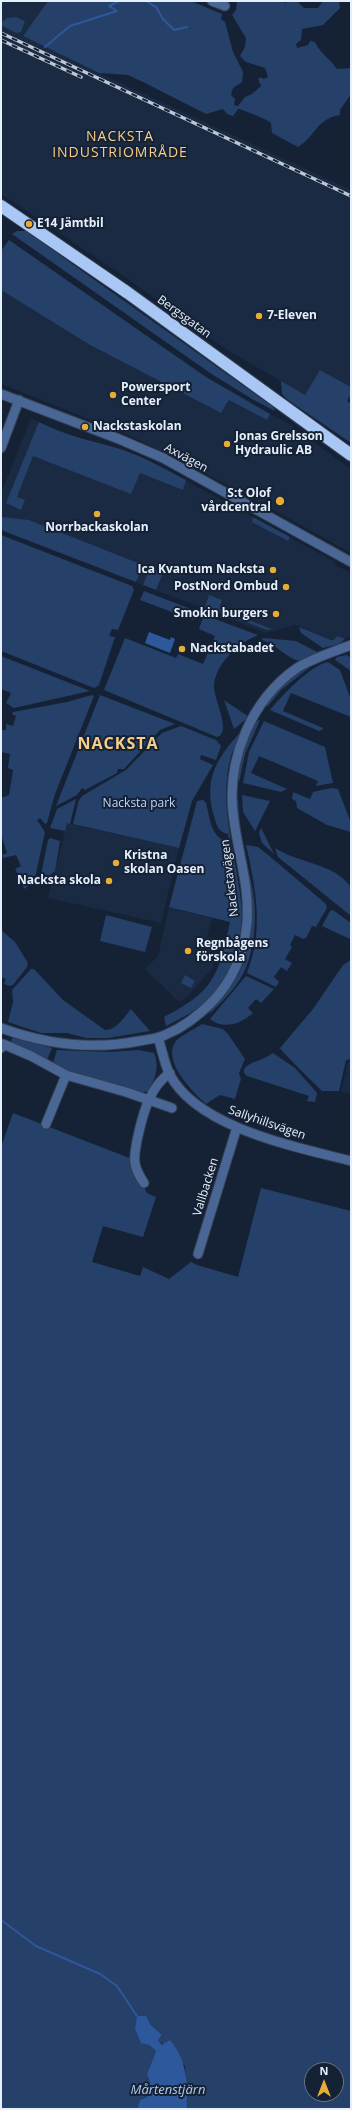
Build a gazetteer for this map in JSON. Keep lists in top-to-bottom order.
{
  "streets": {
    "highway": ["Bergsgatan"],
    "street": [
      "Axvägen",
      "Nackstavägen",
      "Sallyhillsvägen",
      "Vallbacken"
    ]
  },
  "crossings": [
    ["Nackstavägen", "Sallyhillsvägen"],
    ["Sallyhillsvägen", "Vallbacken"]
  ],
  "districts": ["NACKSTA INDUSTRIOMRÅDE", "NACKSTA"],
  "water": ["Mårtenstjärn"],
  "parks": ["Nacksta park"],
  "places": [
    "E14 Jämtbil",
    "7-Eleven",
    "Powersport Center",
    "Nackstaskolan",
    "Jonas Grelsson Hydraulic AB",
    "S:t Olof vårdcentral",
    "Norrbackaskolan",
    "Ica Kvantum Nacksta",
    "PostNord Ombud",
    "Smokin burgers",
    "Nackstabadet",
    "Kristna skolan Oasen",
    "Nacksta skola",
    "Regnbågens förskola"
  ],
  "north": "top"
}
